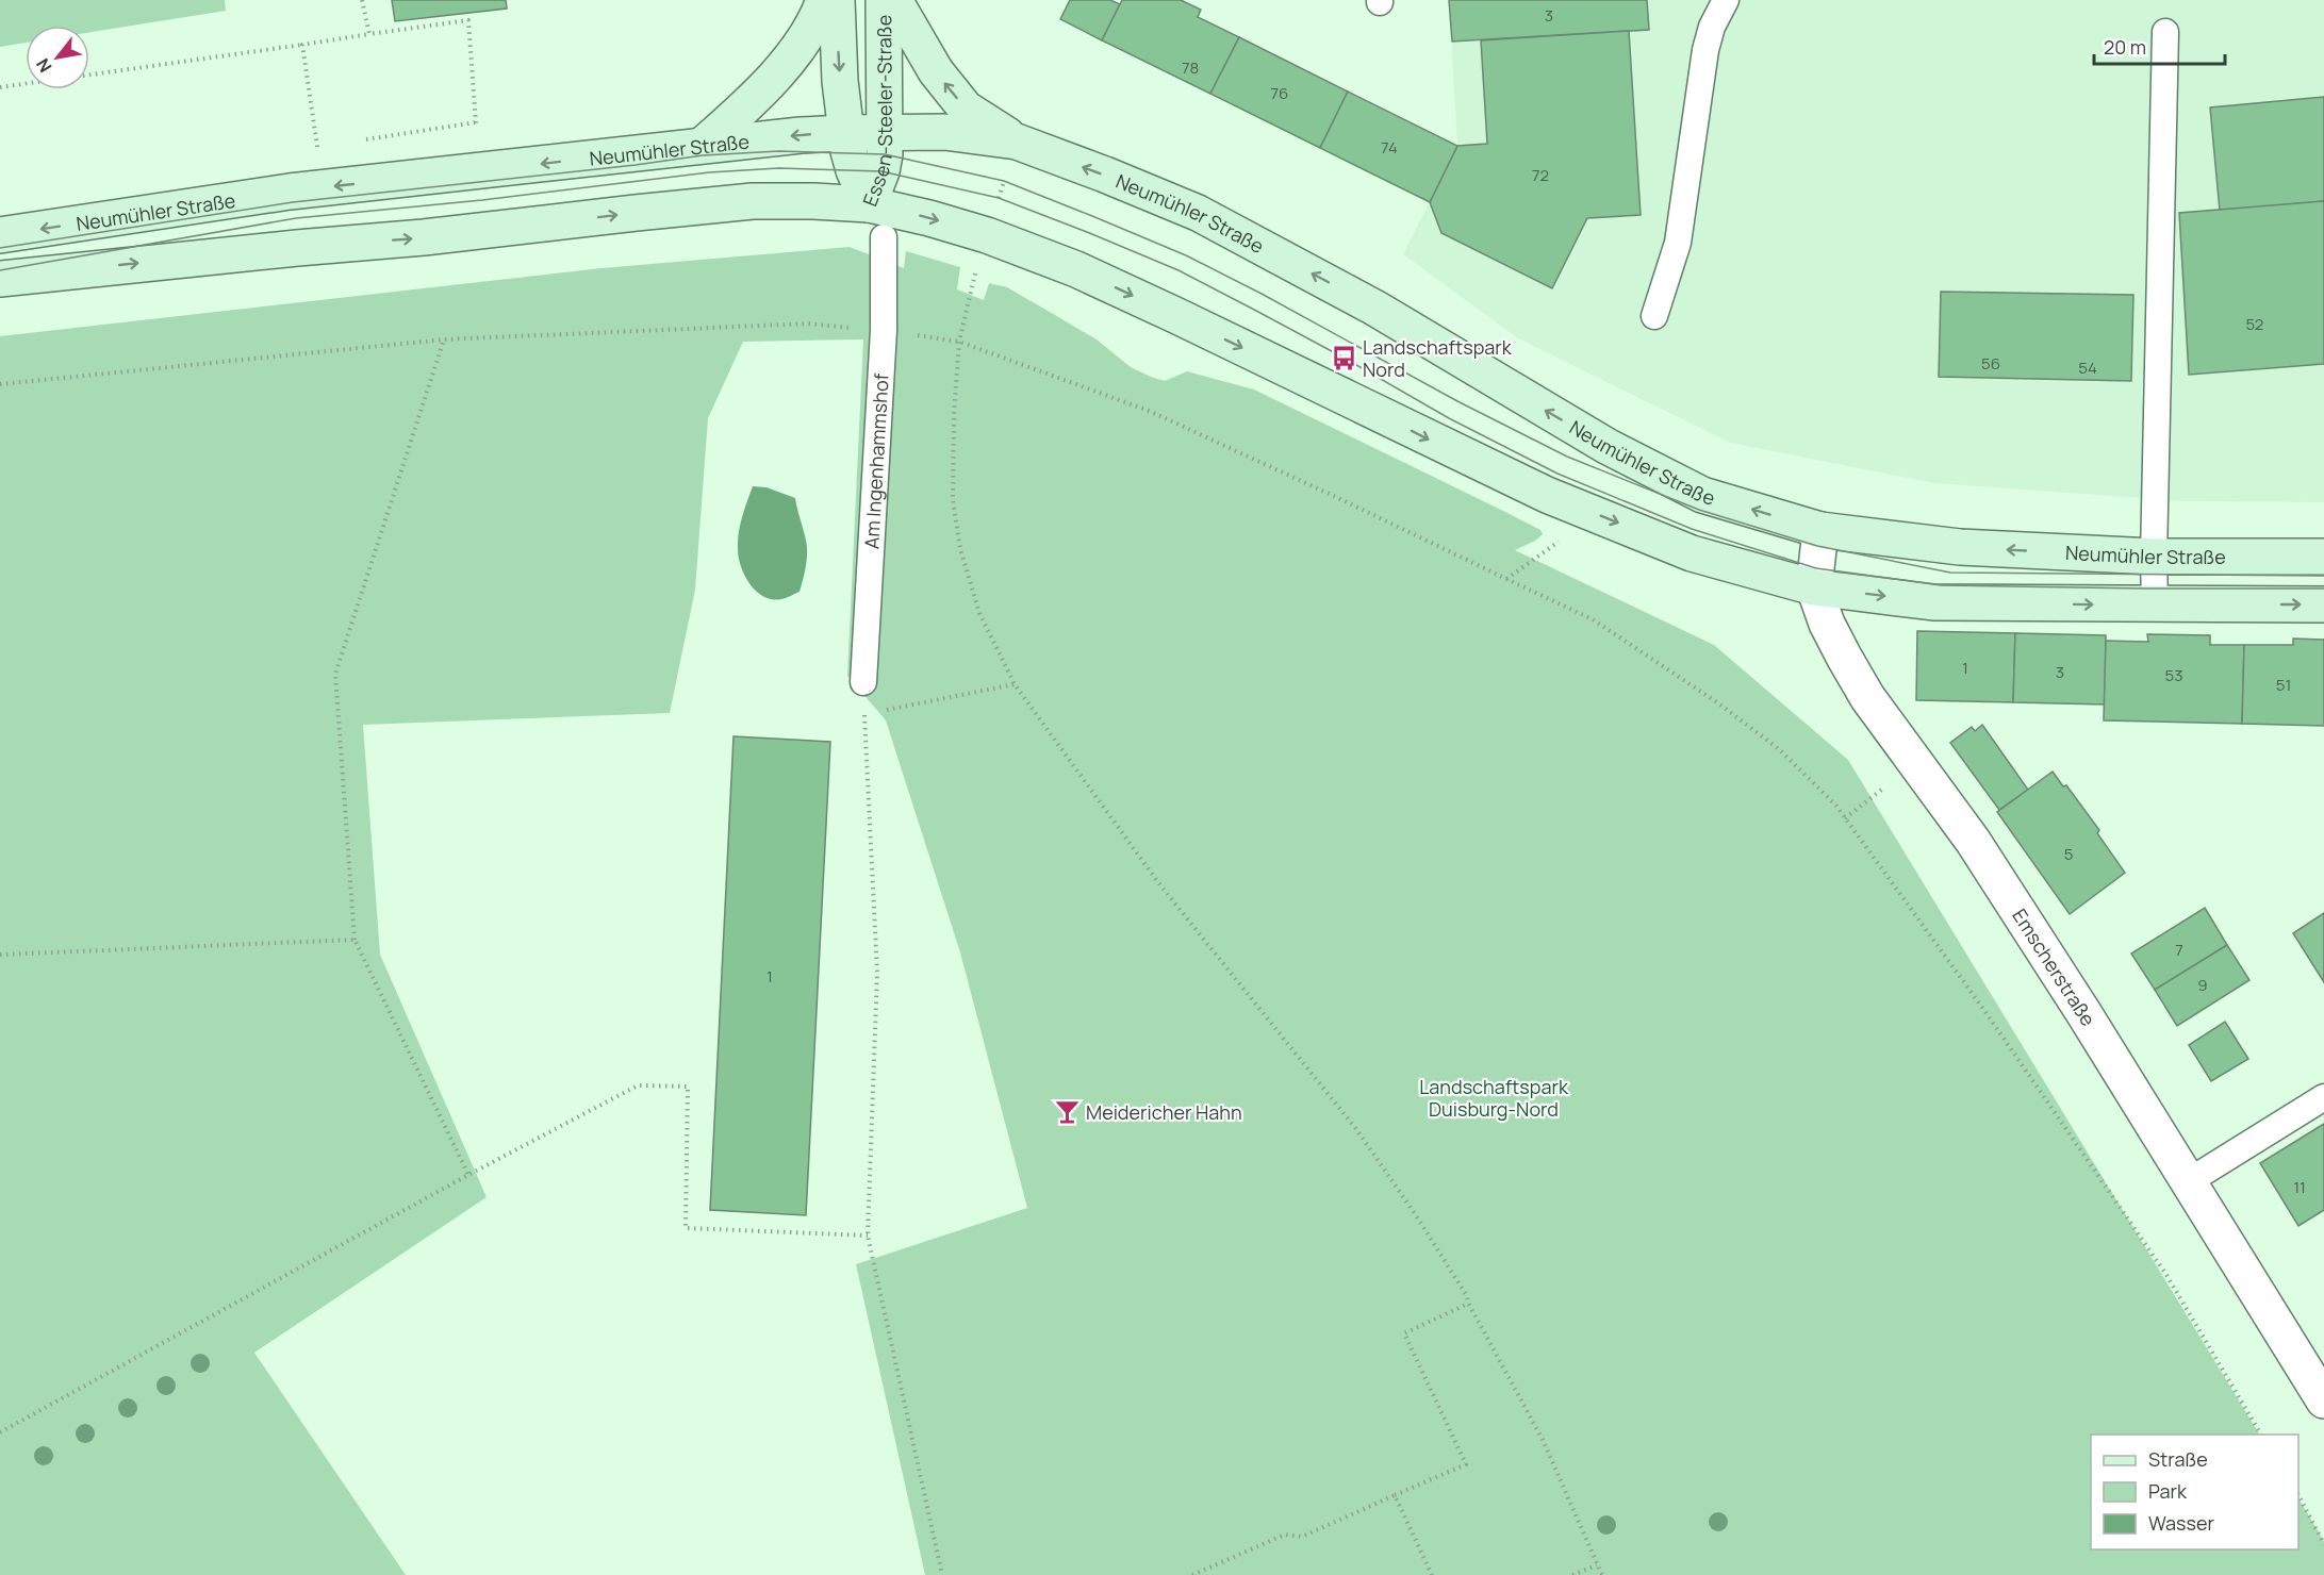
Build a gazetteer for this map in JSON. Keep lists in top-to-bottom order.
{
  "streets": {
    "main road": ["Essen-Steeler-Straße", "Neumühler Straße"],
    "street": ["Emscherstraße"],
    "lane": ["Am Ingenhammshof"]
  },
  "crossings": [
    ["Essen-Steeler-Straße", "Neumühler Straße"],
    ["Neumühler Straße", "Emscherstraße"]
  ],
  "parks": ["Landschaftspark Duisburg-Nord"],
  "places": {
    "bus stop": ["Landschaftspark Nord"],
    "bar": ["Meidericher Hahn"]
  },
  "house_numbers": [
    "3",
    "78",
    "76",
    "74",
    "72",
    "52",
    "56",
    "54",
    "1",
    "3",
    "53",
    "51",
    "5",
    "7",
    "1",
    "9",
    "11"
  ],
  "legend": ["Straße", "Park", "Wasser"],
  "scale_bar": "20 m",
  "north": "bottom left"
}
